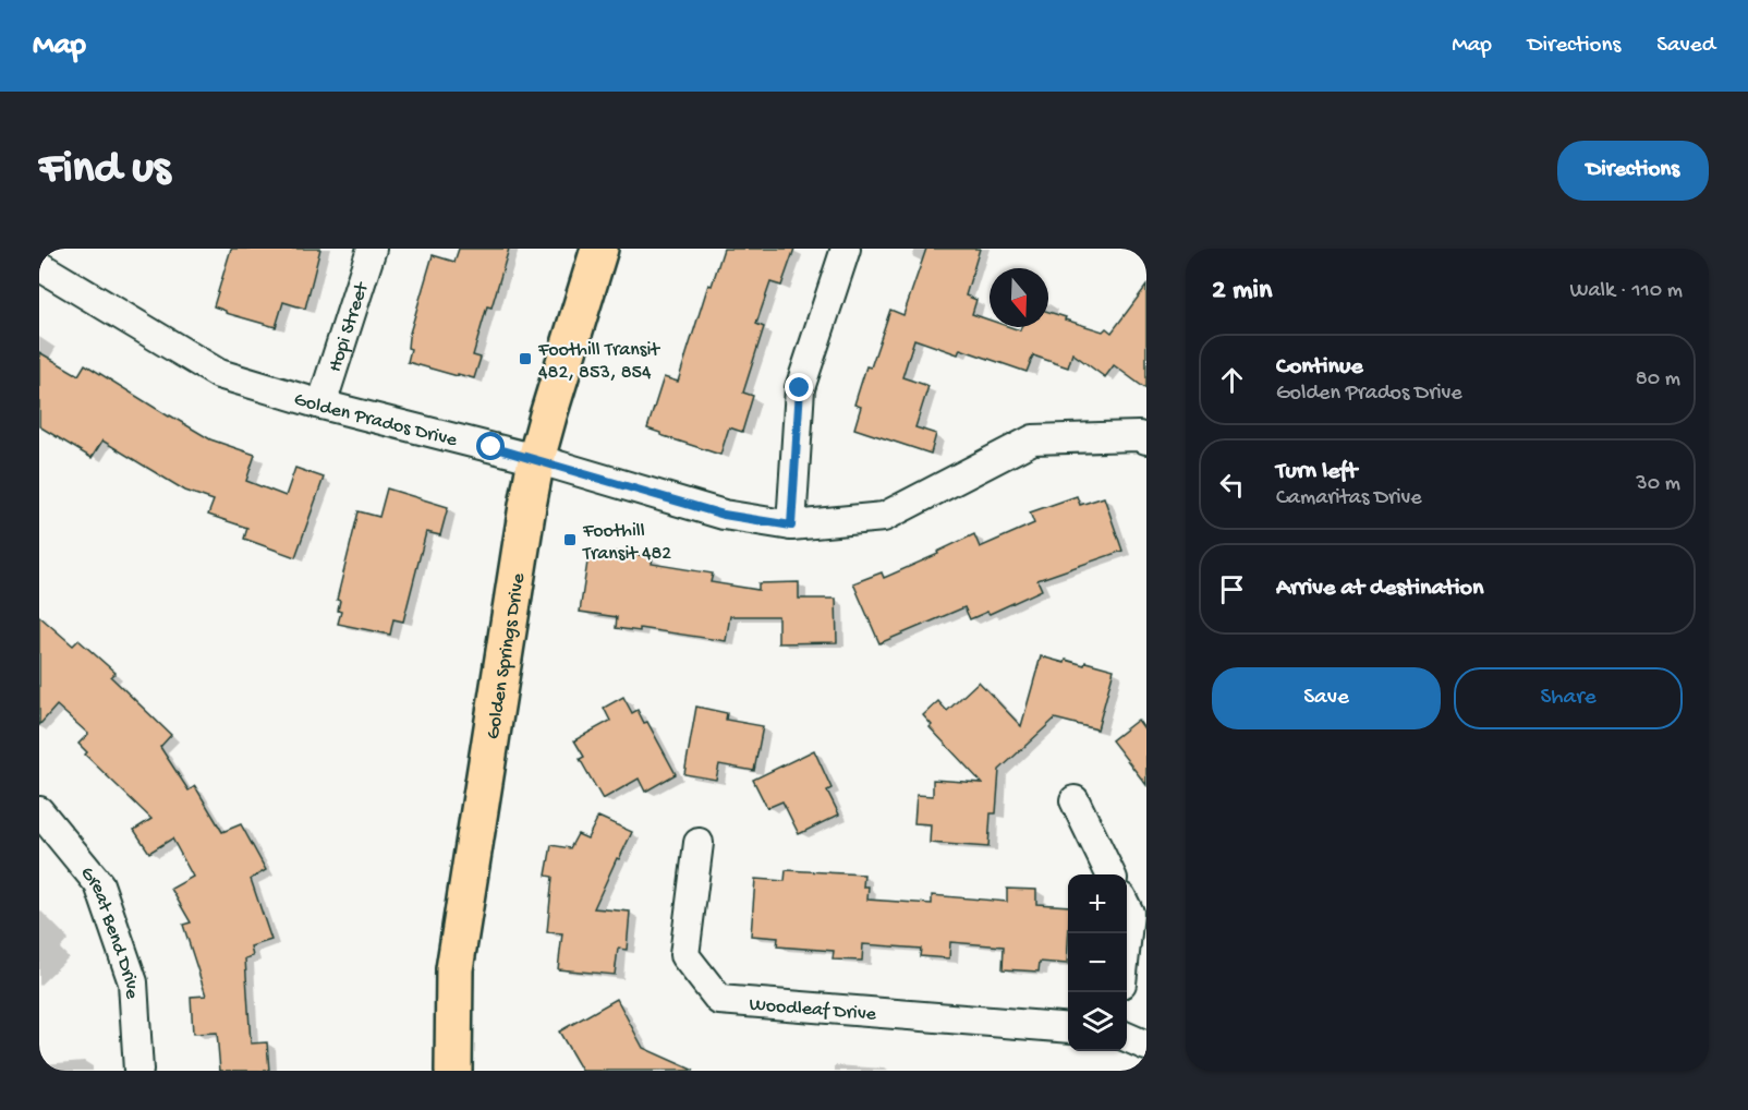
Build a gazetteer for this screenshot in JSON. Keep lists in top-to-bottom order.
{
  "streets": {
    "main road": ["Golden Springs Drive"],
    "street": [
      "Hopi Street",
      "Golden Prados Drive",
      "Great Bend Drive",
      "Woodleaf Drive"
    ]
  },
  "crossings": [
    ["Hopi Street", "Golden Prados Drive"],
    ["Golden Prados Drive", "Golden Springs Drive"]
  ],
  "places": {
    "transit": ["Foothill Transit 482, 853, 854", "Foothill Transit 482"]
  },
  "north": "bottom",
  "page": {
    "header": "Map",
    "nav": ["Map", "Directions", "Saved"],
    "buttons": [
      "Directions",
      ["Save", "Share"]
    ],
    "title": "Find us",
    "heading": ["2 min", "Walk · 110 m"],
    "list": [
      ["Continue", "Golden Prados Drive", "80 m"],
      ["Turn left", "Camaritas Drive", "30 m"],
      "Arrive at destination"
    ],
    "map_buttons": ["+", "−"]
  }
}
